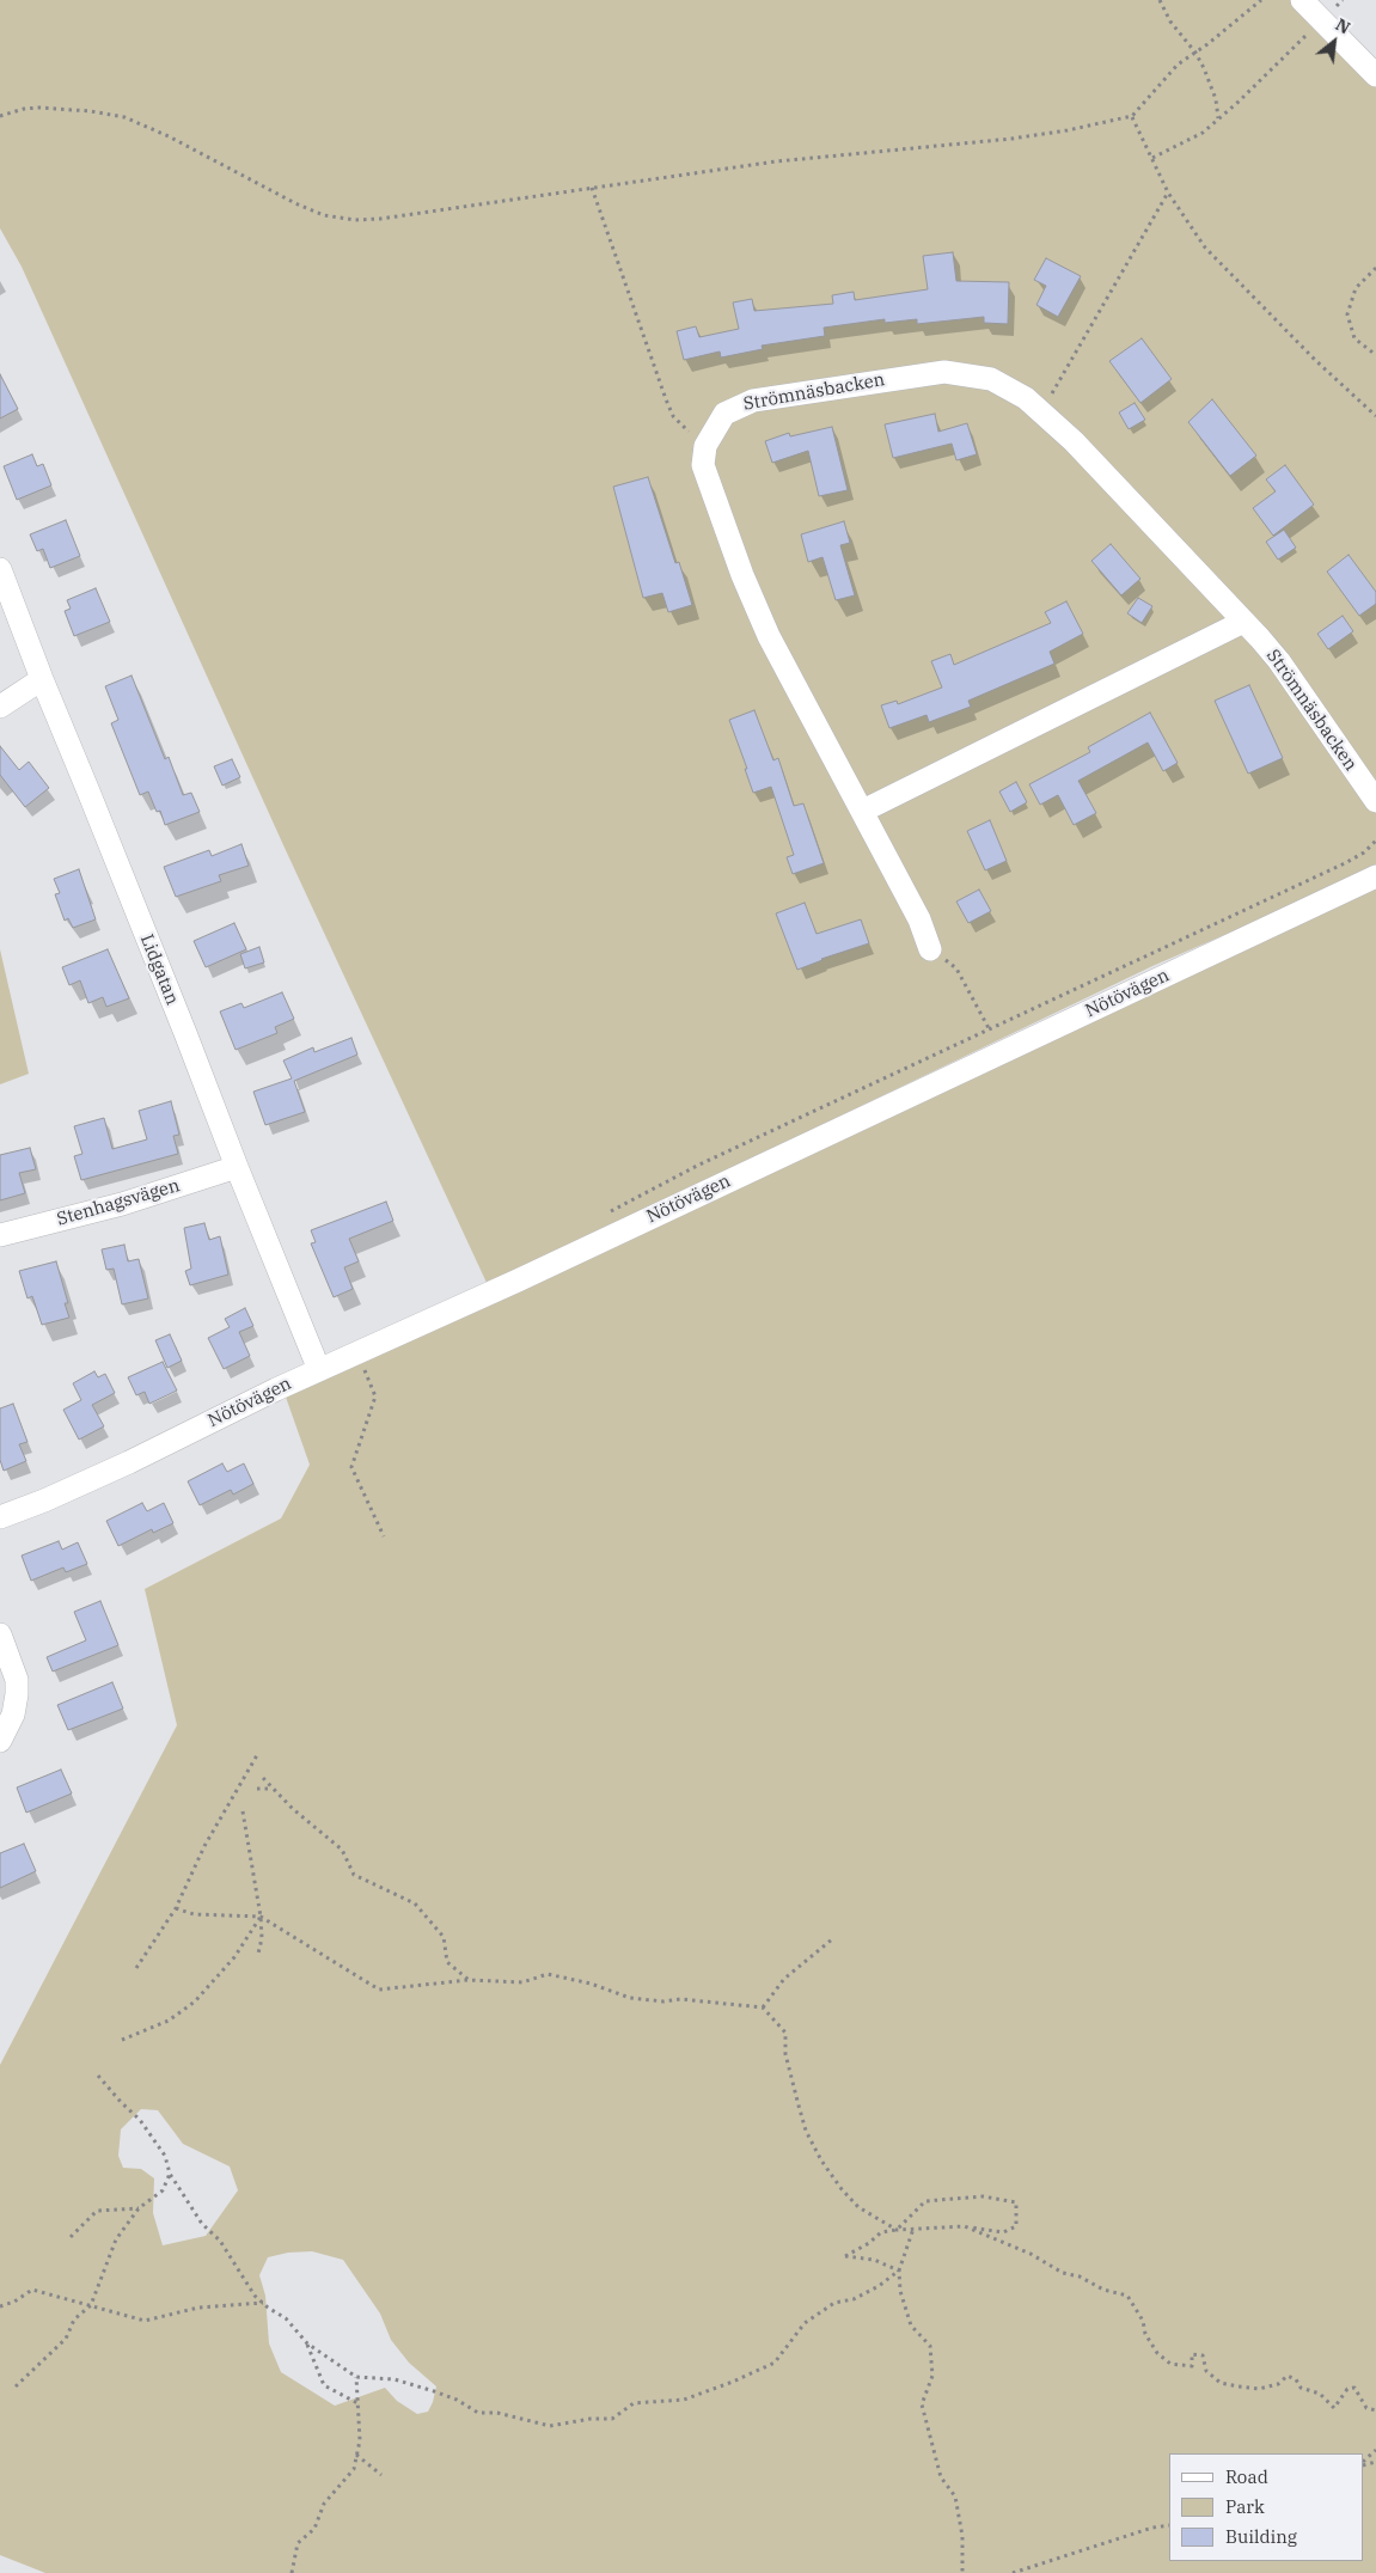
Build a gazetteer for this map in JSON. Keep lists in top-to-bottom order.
{
  "streets": {
    "street": [
      "Strömnäsbacken",
      "Lidgatan",
      "Nötövägen",
      "Stenhagsvägen"
    ]
  },
  "crossings": [
    ["Lidgatan", "Nötövägen"],
    ["Lidgatan", "Stenhagsvägen"]
  ],
  "legend": ["Road", "Park", "Building"],
  "north": "top right"
}
